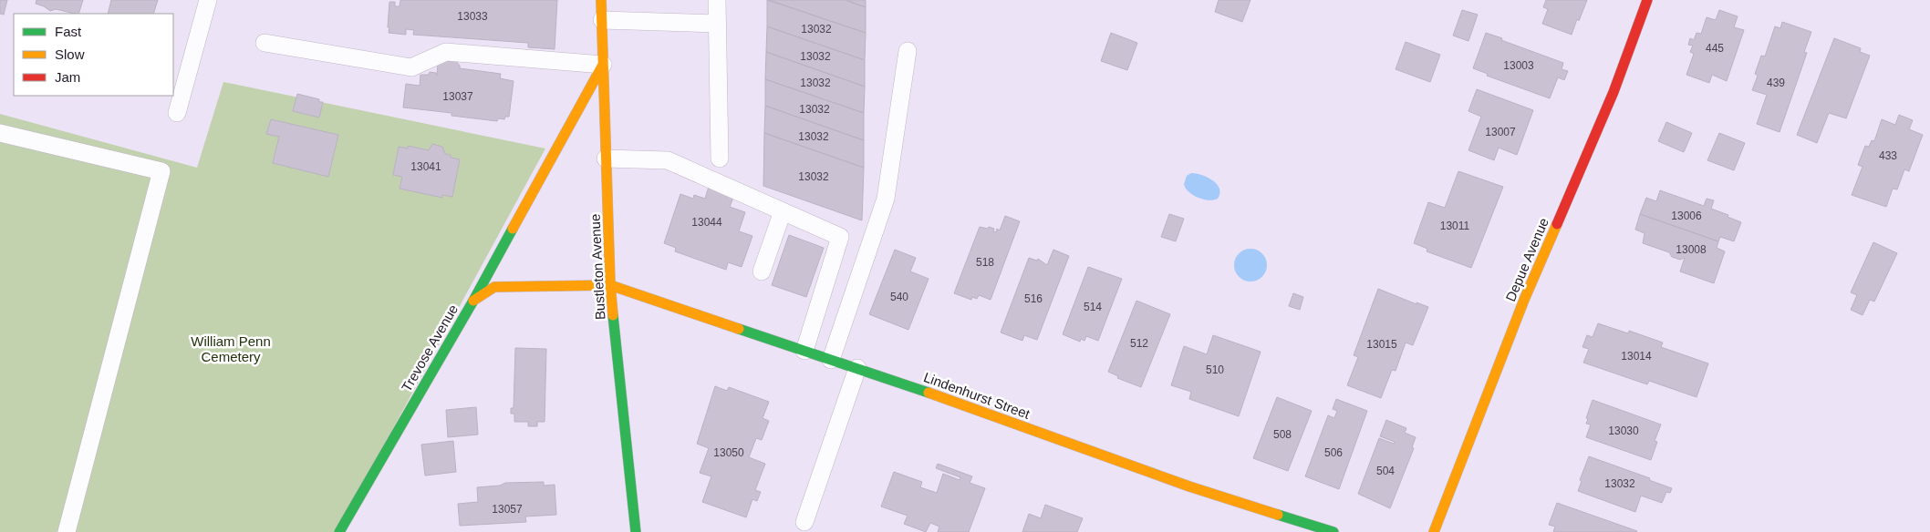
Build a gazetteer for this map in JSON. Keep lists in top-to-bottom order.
{
  "streets": {
    "street": [
      "Depue Avenue",
      "Bustleton Avenue",
      "Trevose Avenue",
      "Lindenhurst Street"
    ]
  },
  "crossings": [
    ["Bustleton Avenue", "Trevose Avenue"],
    ["Bustleton Avenue", "Lindenhurst Street"],
    ["Trevose Avenue", "Lindenhurst Street"]
  ],
  "parks": ["William Penn Cemetery"],
  "house_numbers": [
    "13033",
    "13032",
    "445",
    "13032",
    "13003",
    "13032",
    "439",
    "13037",
    "13032",
    "13007",
    "13032",
    "433",
    "13041",
    "13032",
    "13006",
    "13044",
    "13011",
    "13008",
    "518",
    "540",
    "516",
    "514",
    "512",
    "13015",
    "13014",
    "510",
    "13030",
    "508",
    "13050",
    "506",
    "504",
    "13032",
    "13057"
  ],
  "legend": ["Fast", "Slow", "Jam"]
}
